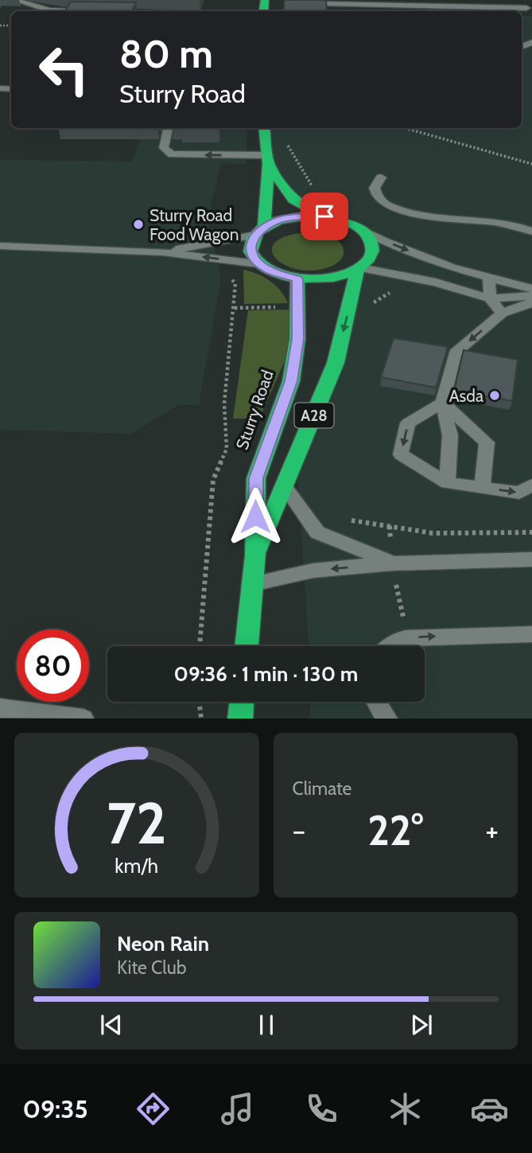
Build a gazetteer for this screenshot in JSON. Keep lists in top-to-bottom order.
{
  "streets": {
    "highway": ["Sturry Road", "A28"]
  },
  "places": ["Sturry Road Food Wagon", "Asda"],
  "page": {
    "turn": ["80 m", "Sturry Road"],
    "limit": "80",
    "trip": "09:36 · 1 min · 130 m",
    "tile": "Climate",
    "heat": ["−", "22°", "+"],
    "song": ["Neon Rain", "Kite Club"],
    "tabs": "09:35",
    "gauge": ["72", "km/h"]
  }
}
